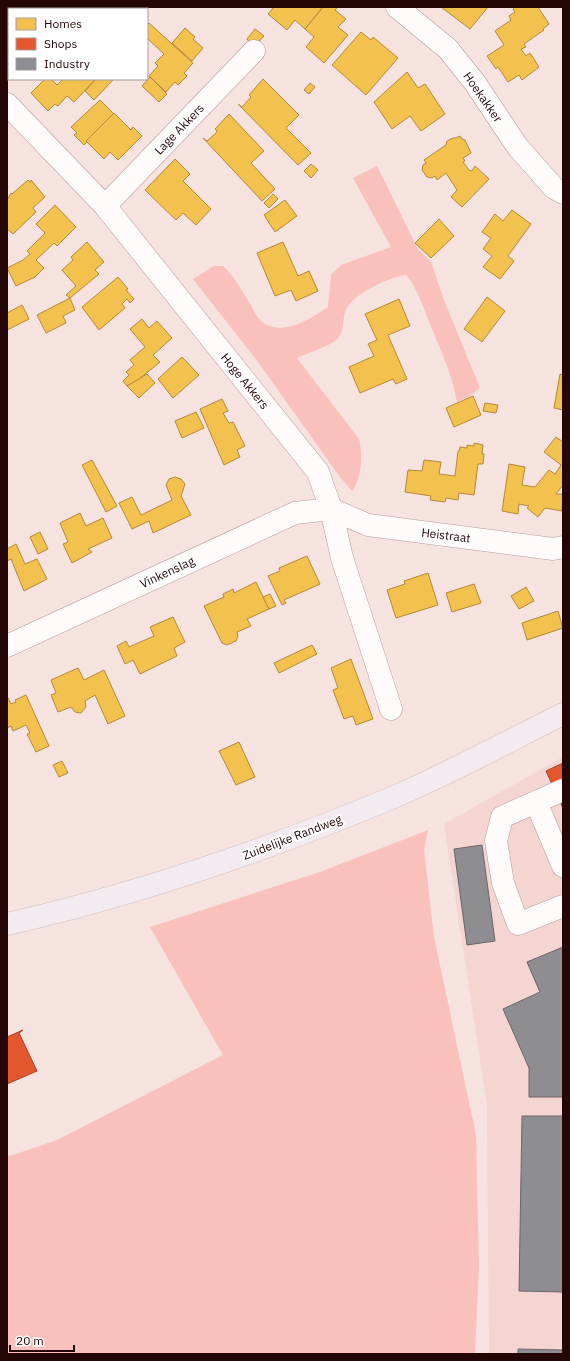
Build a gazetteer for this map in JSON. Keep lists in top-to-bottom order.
{
  "streets": {
    "main road": ["Zuidelijke Randweg"],
    "street": [
      "Hoekakker",
      "Lage Akkers",
      "Hoge Akkers",
      "Heistraat",
      "Vinkenslag"
    ]
  },
  "crossings": [
    ["Lage Akkers", "Hoge Akkers"],
    ["Hoge Akkers", "Heistraat"],
    ["Hoge Akkers", "Vinkenslag"],
    ["Heistraat", "Vinkenslag"]
  ],
  "legend": ["Homes", "Shops", "Industry"],
  "scale_bar": "20 m"
}
